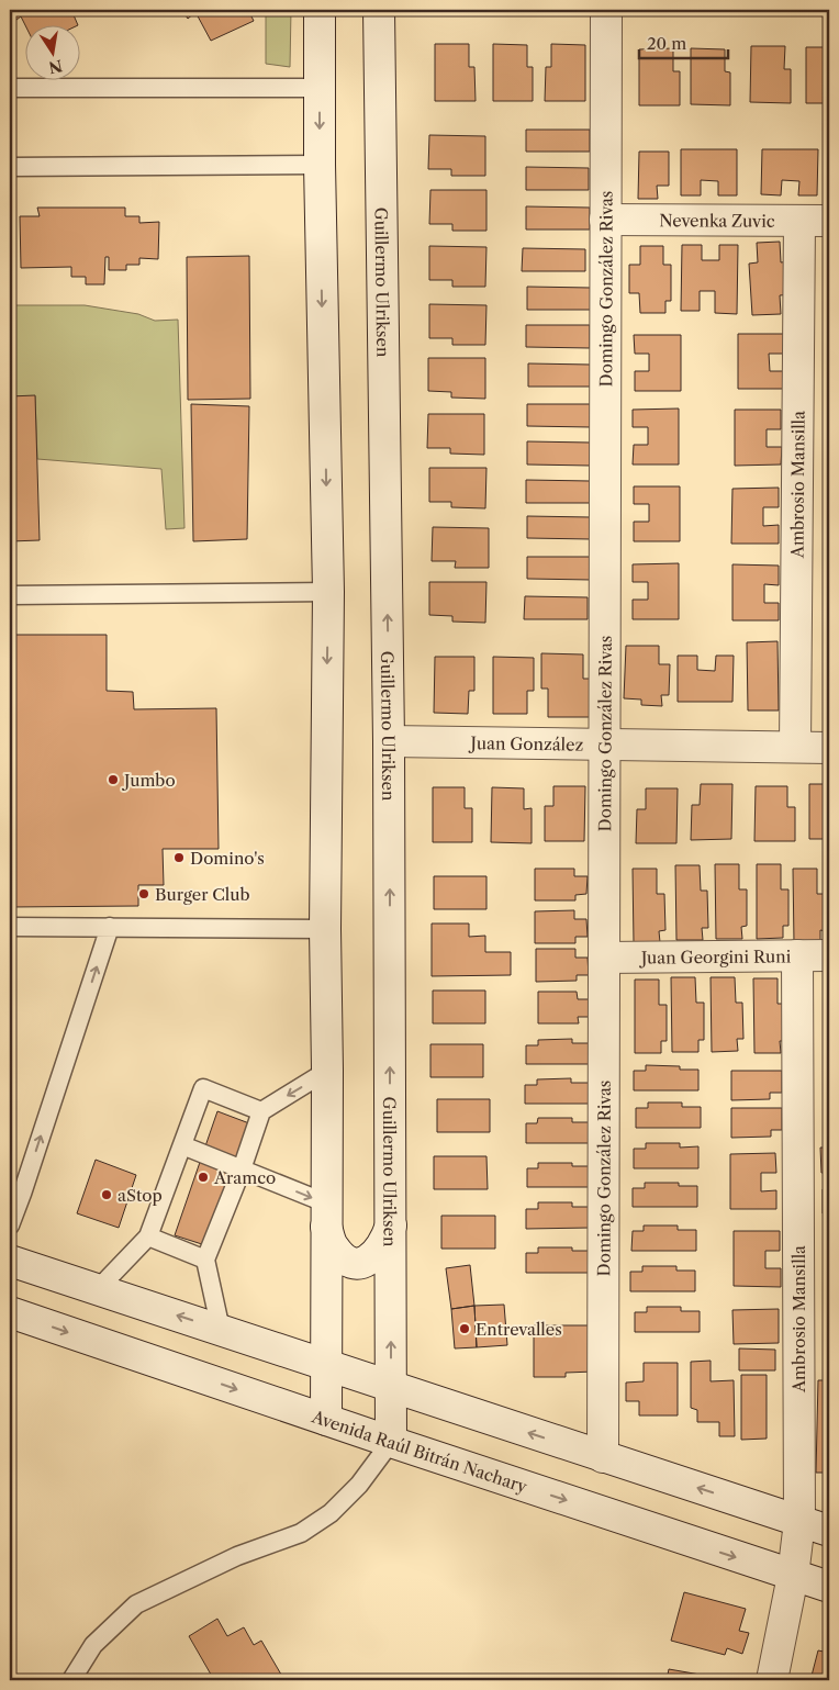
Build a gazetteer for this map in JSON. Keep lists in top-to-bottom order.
{
  "streets": {
    "main road": [
      "Nevenka Zuvic",
      "Guillermo Ulriksen",
      "Domingo González Rivas",
      "Ambrosio Mansilla",
      "Juan González",
      "Juan Georgini Runi",
      "Avenida Raúl Bitrán Nachary"
    ]
  },
  "crossings": [
    ["Nevenka Zuvic", "Domingo González Rivas"],
    ["Nevenka Zuvic", "Ambrosio Mansilla"],
    ["Guillermo Ulriksen", "Juan González"],
    ["Guillermo Ulriksen", "Avenida Raúl Bitrán Nachary"],
    ["Domingo González Rivas", "Juan González"],
    ["Domingo González Rivas", "Juan Georgini Runi"],
    ["Ambrosio Mansilla", "Juan González"],
    ["Ambrosio Mansilla", "Juan Georgini Runi"],
    ["Ambrosio Mansilla", "Avenida Raúl Bitrán Nachary"]
  ],
  "places": [
    "Jumbo",
    "Domino's",
    "Burger Club",
    "Aramco",
    "aStop",
    "Entrevalles"
  ],
  "scale_bar": "20 m",
  "north": "bottom"
}
